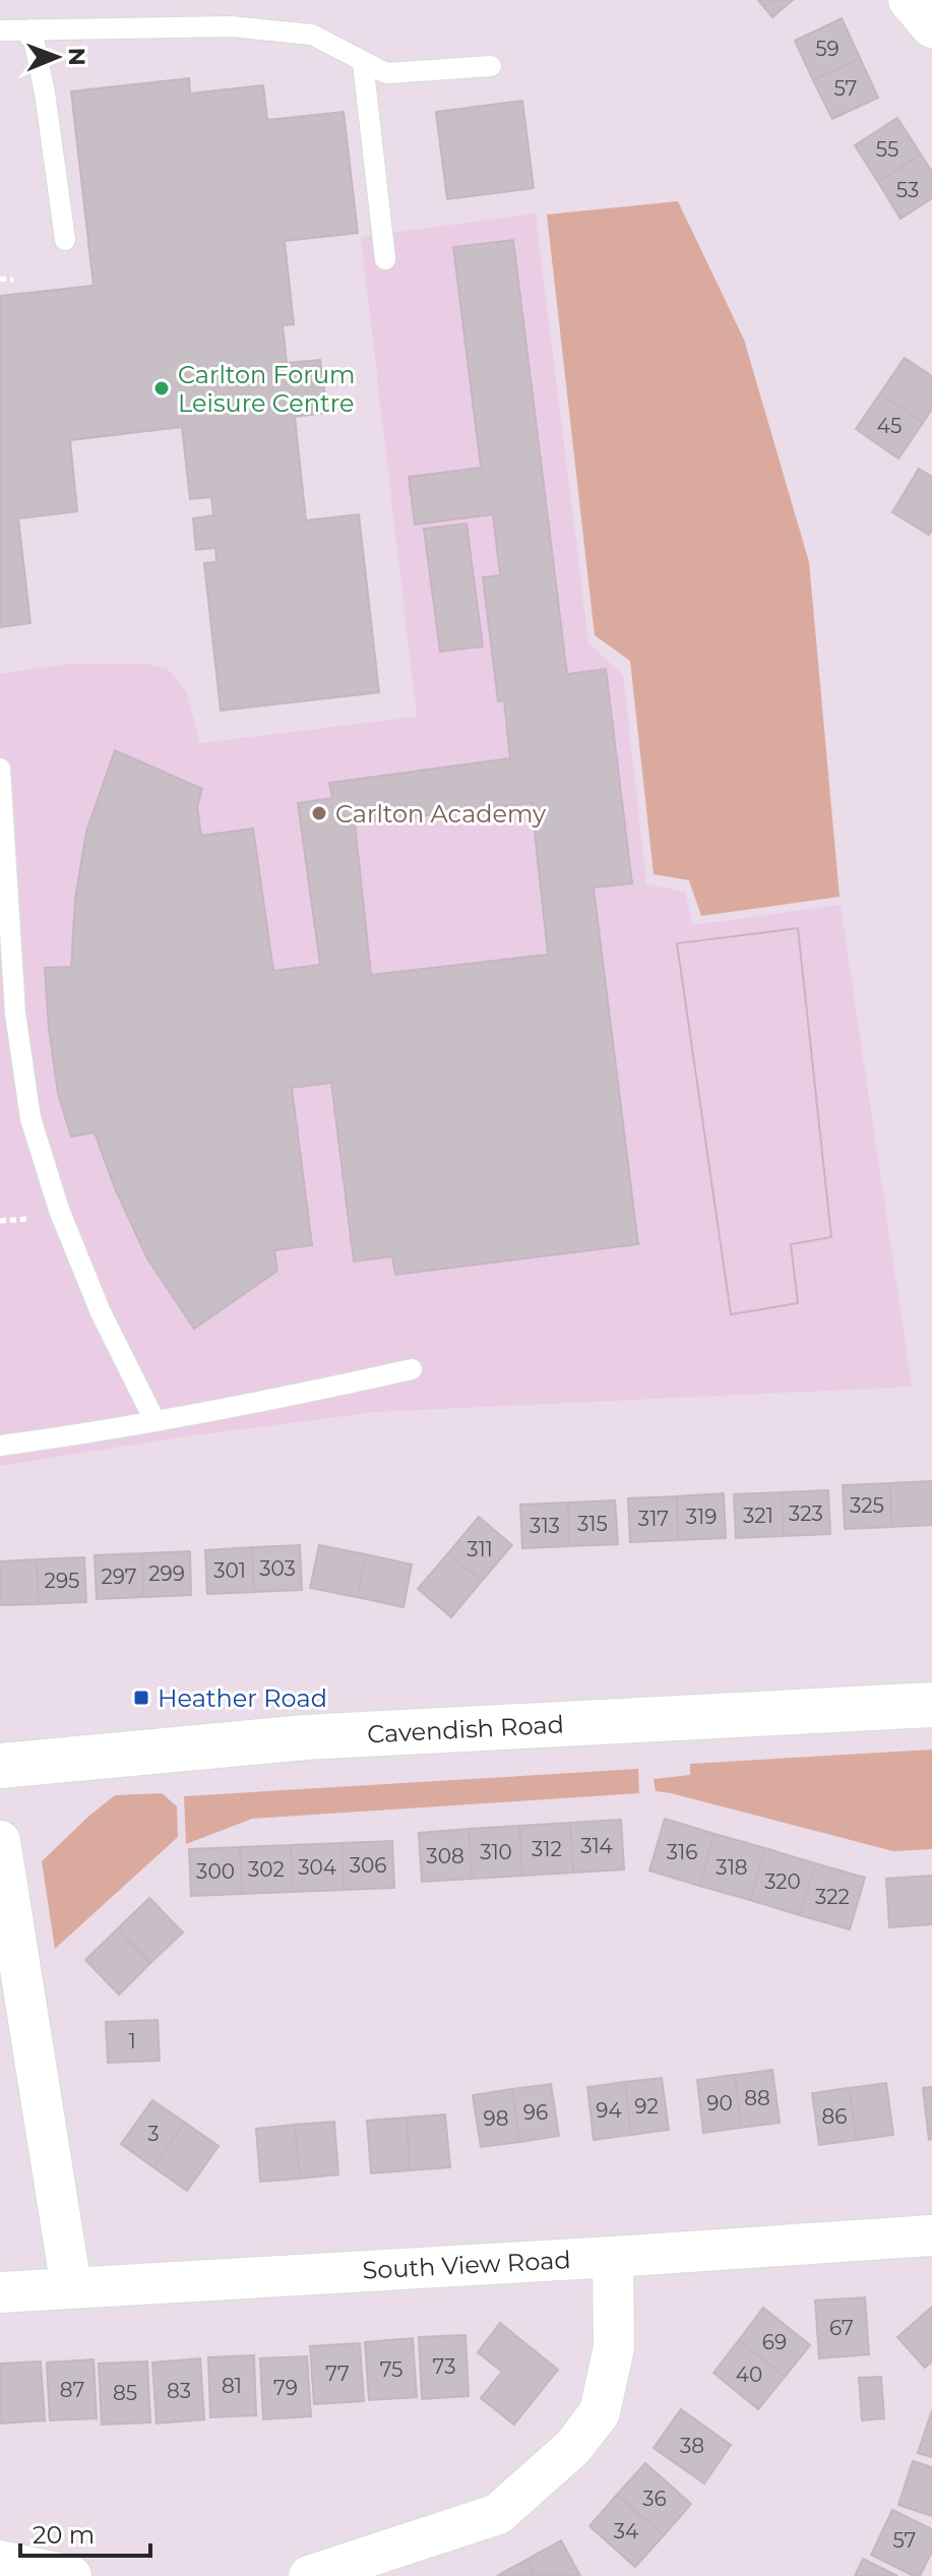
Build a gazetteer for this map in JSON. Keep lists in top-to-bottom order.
{
  "streets": {
    "street": ["Cavendish Road", "South View Road"]
  },
  "places": {
    "other": ["Carlton Forum Leisure Centre", "Carlton Academy"],
    "transit": ["Heather Road"]
  },
  "house_numbers": [
    "59",
    "57",
    "55",
    "53",
    "45",
    "325",
    "323",
    "321",
    "319",
    "317",
    "315",
    "313",
    "311",
    "303",
    "301",
    "299",
    "297",
    "295",
    "314",
    "312",
    "310",
    "316",
    "308",
    "306",
    "304",
    "318",
    "302",
    "300",
    "320",
    "322",
    "1",
    "88",
    "90",
    "92",
    "94",
    "96",
    "86",
    "98",
    "3",
    "67",
    "69",
    "73",
    "75",
    "77",
    "40",
    "81",
    "79",
    "87",
    "83",
    "85",
    "38",
    "36",
    "34",
    "57"
  ],
  "scale_bar": "20 m",
  "north": "right"
}
